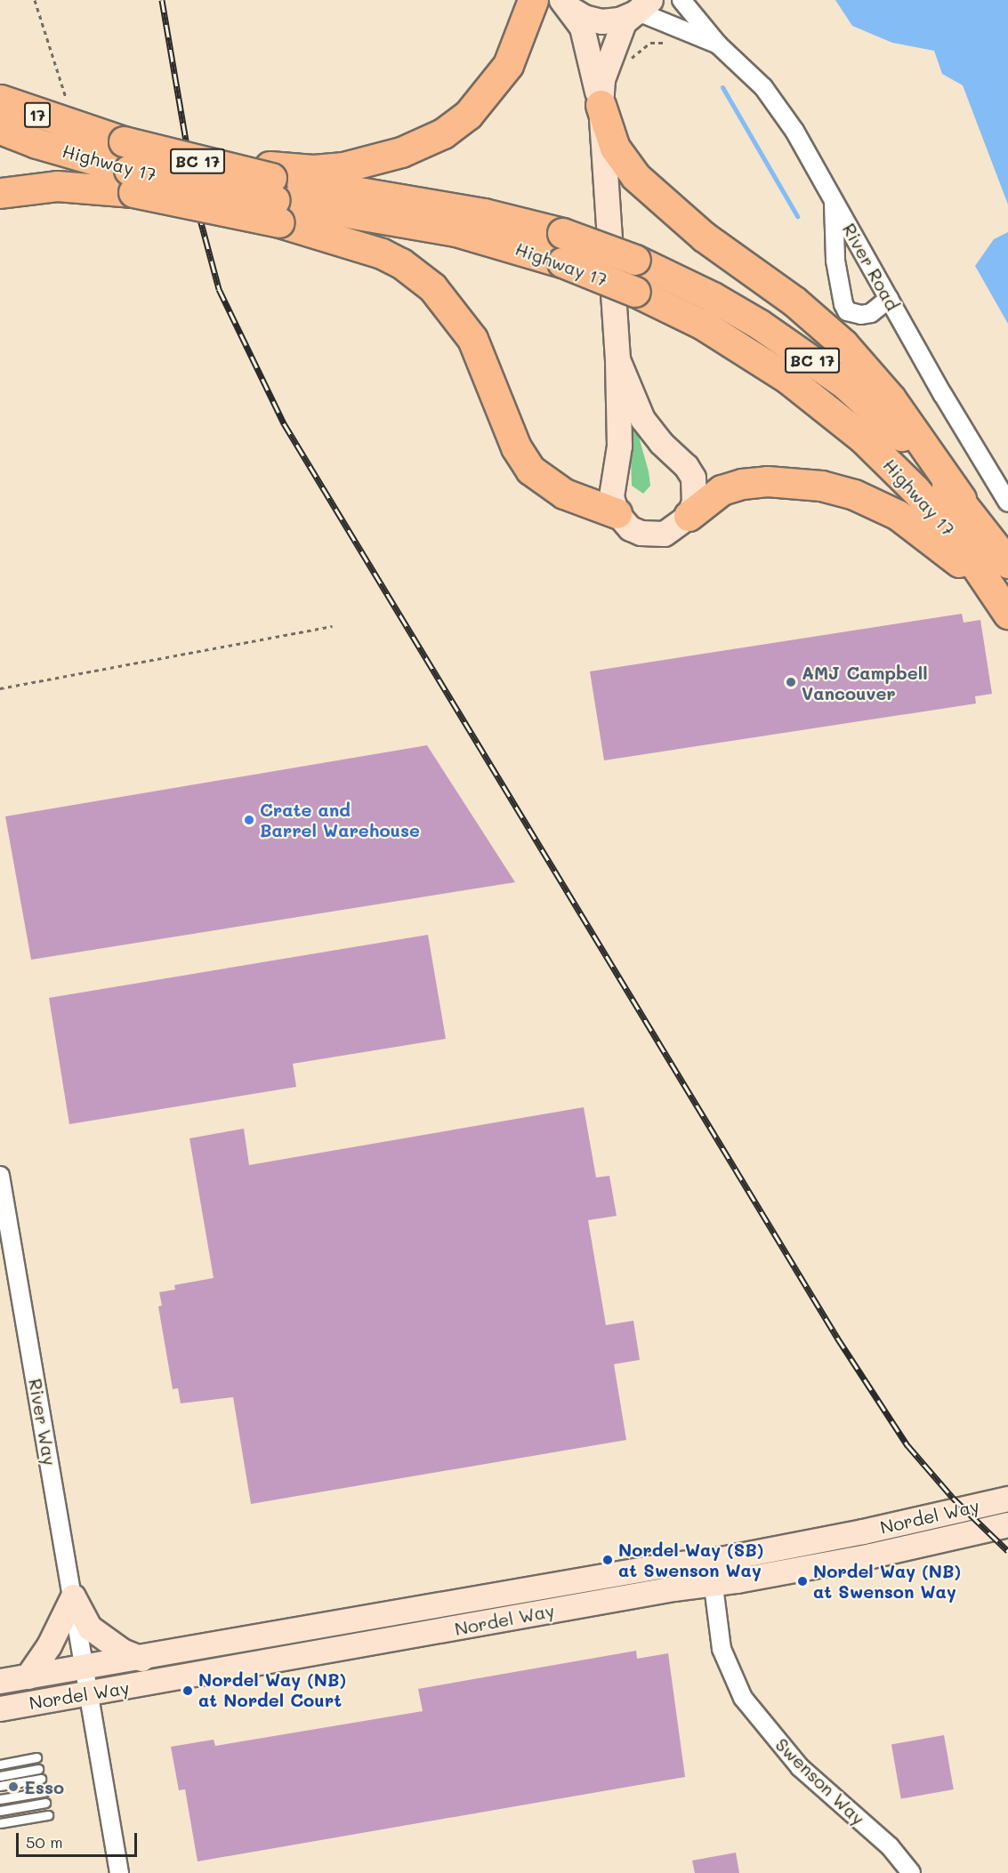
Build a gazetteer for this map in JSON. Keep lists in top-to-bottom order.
{
  "streets": {
    "highway": ["17", "BC 17", "Highway 17"],
    "street": [
      "River Road",
      "River Way",
      "Nordel Way",
      "Swenson Way"
    ]
  },
  "crossings": [
    ["BC 17", "Highway 17"],
    ["River Way", "Nordel Way"],
    ["Nordel Way", "Swenson Way"]
  ],
  "places": [
    "AMJ Campbell Vancouver",
    "Crate and Barrel Warehouse",
    "Nordel Way (SB) at Swenson Way",
    "Nordel Way (NB) at Swenson Way",
    "Nordel Way (NB) at Nordel Court",
    "Esso"
  ],
  "scale_bar": "50 m"
}
